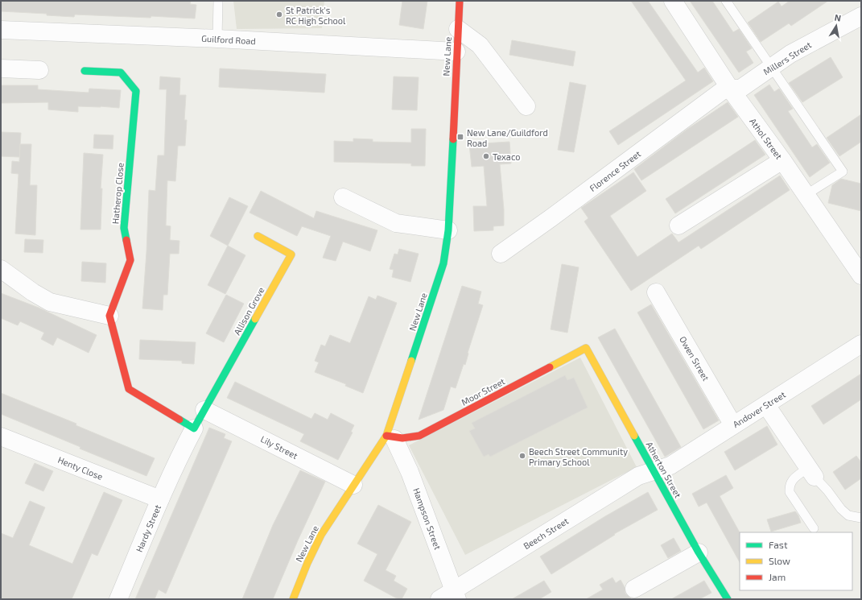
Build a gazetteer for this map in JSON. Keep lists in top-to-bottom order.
{
  "streets": {
    "street": [
      "Guilford Road",
      "New Lane",
      "Millers Street",
      "Athol Street",
      "Florence Street",
      "Hatherop Close",
      "Allison Grove",
      "Owen Street",
      "Moor Street",
      "Andover Street",
      "Lily Street",
      "Henty Close",
      "Atherton Street",
      "Hampson Street",
      "Hardy Street",
      "Beech Street"
    ]
  },
  "crossings": [
    ["Guilford Road", "New Lane"],
    ["New Lane", "Moor Street"],
    ["New Lane", "Lily Street"],
    ["New Lane", "Hampson Street"],
    ["Millers Street", "Athol Street"],
    ["Millers Street", "Florence Street"],
    ["Athol Street", "Florence Street"],
    ["Allison Grove", "Lily Street"],
    ["Owen Street", "Andover Street"],
    ["Moor Street", "Atherton Street"],
    ["Moor Street", "Hampson Street"],
    ["Andover Street", "Atherton Street"],
    ["Andover Street", "Beech Street"],
    ["Henty Close", "Hardy Street"],
    ["Atherton Street", "Beech Street"],
    ["Hampson Street", "Beech Street"]
  ],
  "places": {
    "other": ["St Patrick's RC High School", "Texaco", "Beech Street Community Primary School"],
    "transit": ["New Lane/Guildford Road"]
  },
  "legend": ["Fast", "Slow", "Jam"],
  "north": "top"
}
